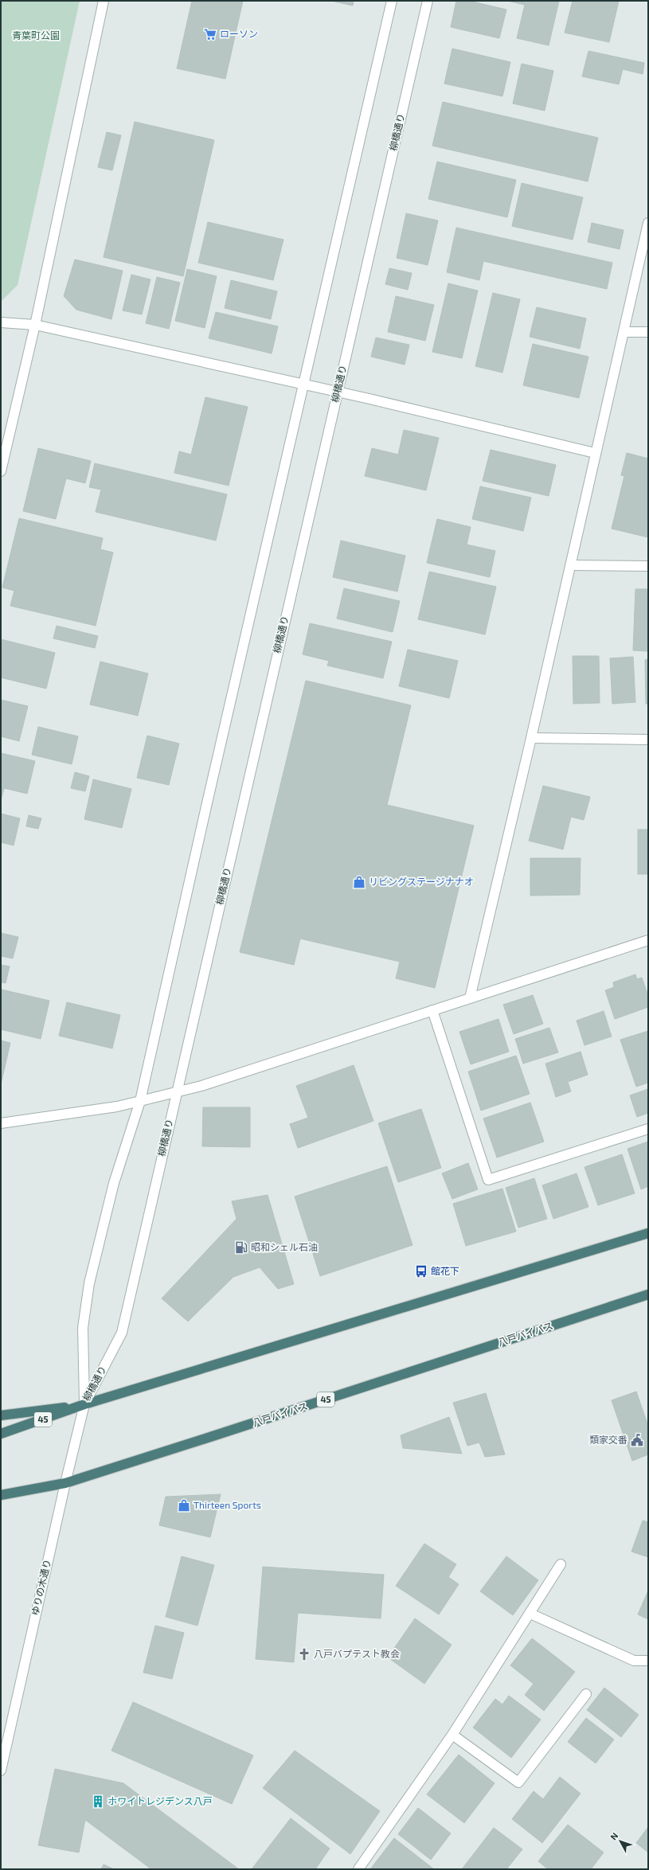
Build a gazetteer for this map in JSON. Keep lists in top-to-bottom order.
{
  "streets": {
    "highway": ["八戸バイパス", "45"],
    "street": ["柳橋通り", "ゆりの木通り"]
  },
  "crossings": [
    ["柳橋通り", "45"],
    ["柳橋通り", "ゆりの木通り"],
    ["八戸バイパス", "ゆりの木通り"],
    ["45", "ゆりの木通り"]
  ],
  "parks": ["青葉町公園"],
  "places": {
    "supermarket": ["ローソン"],
    "shop": ["リビングステージナナオ", "Thirteen Sports"],
    "fuel station": ["昭和シェル石油"],
    "bus stop": ["館花下"],
    "public building": ["類家交番"],
    "church": ["八戸バプテスト教会"],
    "building": ["ホワイトレジデンス八戸"]
  },
  "north": "top left"
}
